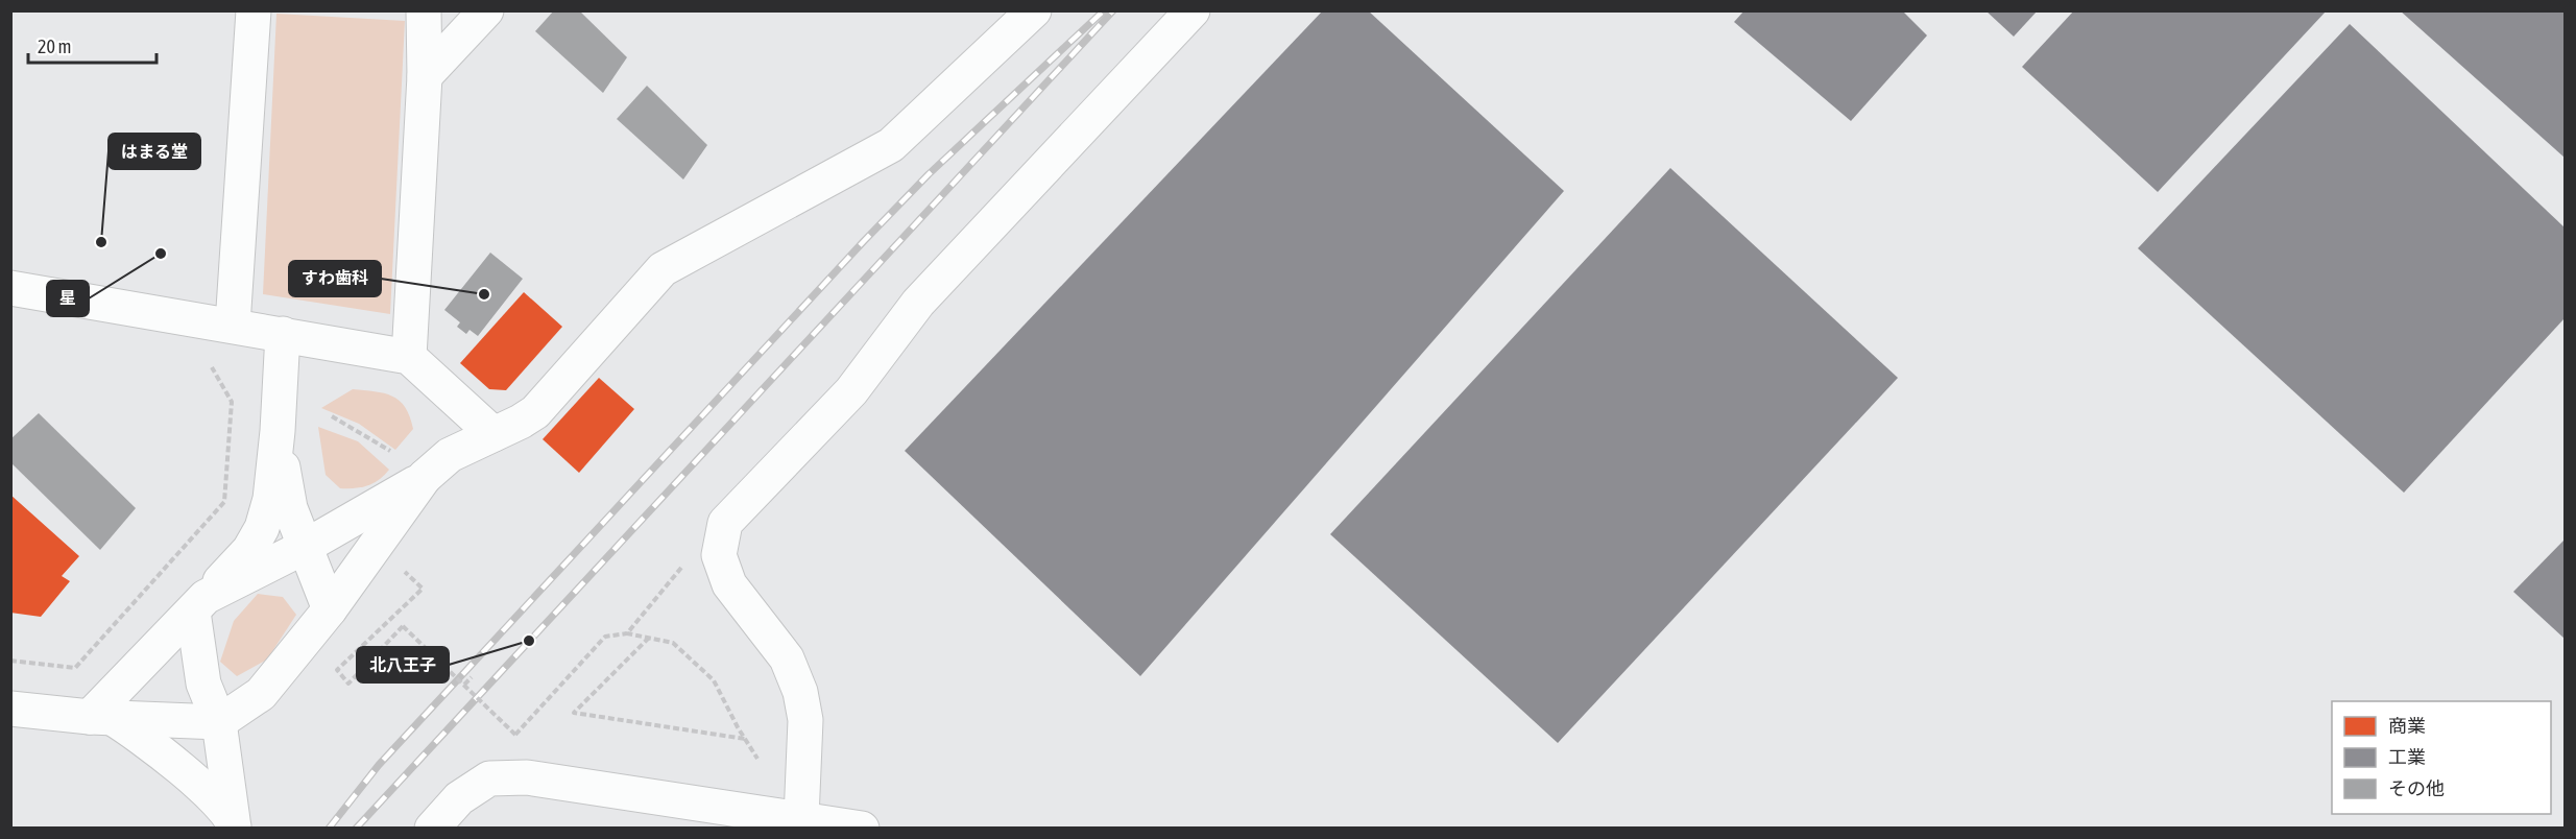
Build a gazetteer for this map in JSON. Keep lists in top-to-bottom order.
{
  "places": [
    "はまる堂",
    "星",
    "すわ歯科",
    "北八王子"
  ],
  "legend": ["商業", "工業", "その他"],
  "scale_bar": "20 m"
}
